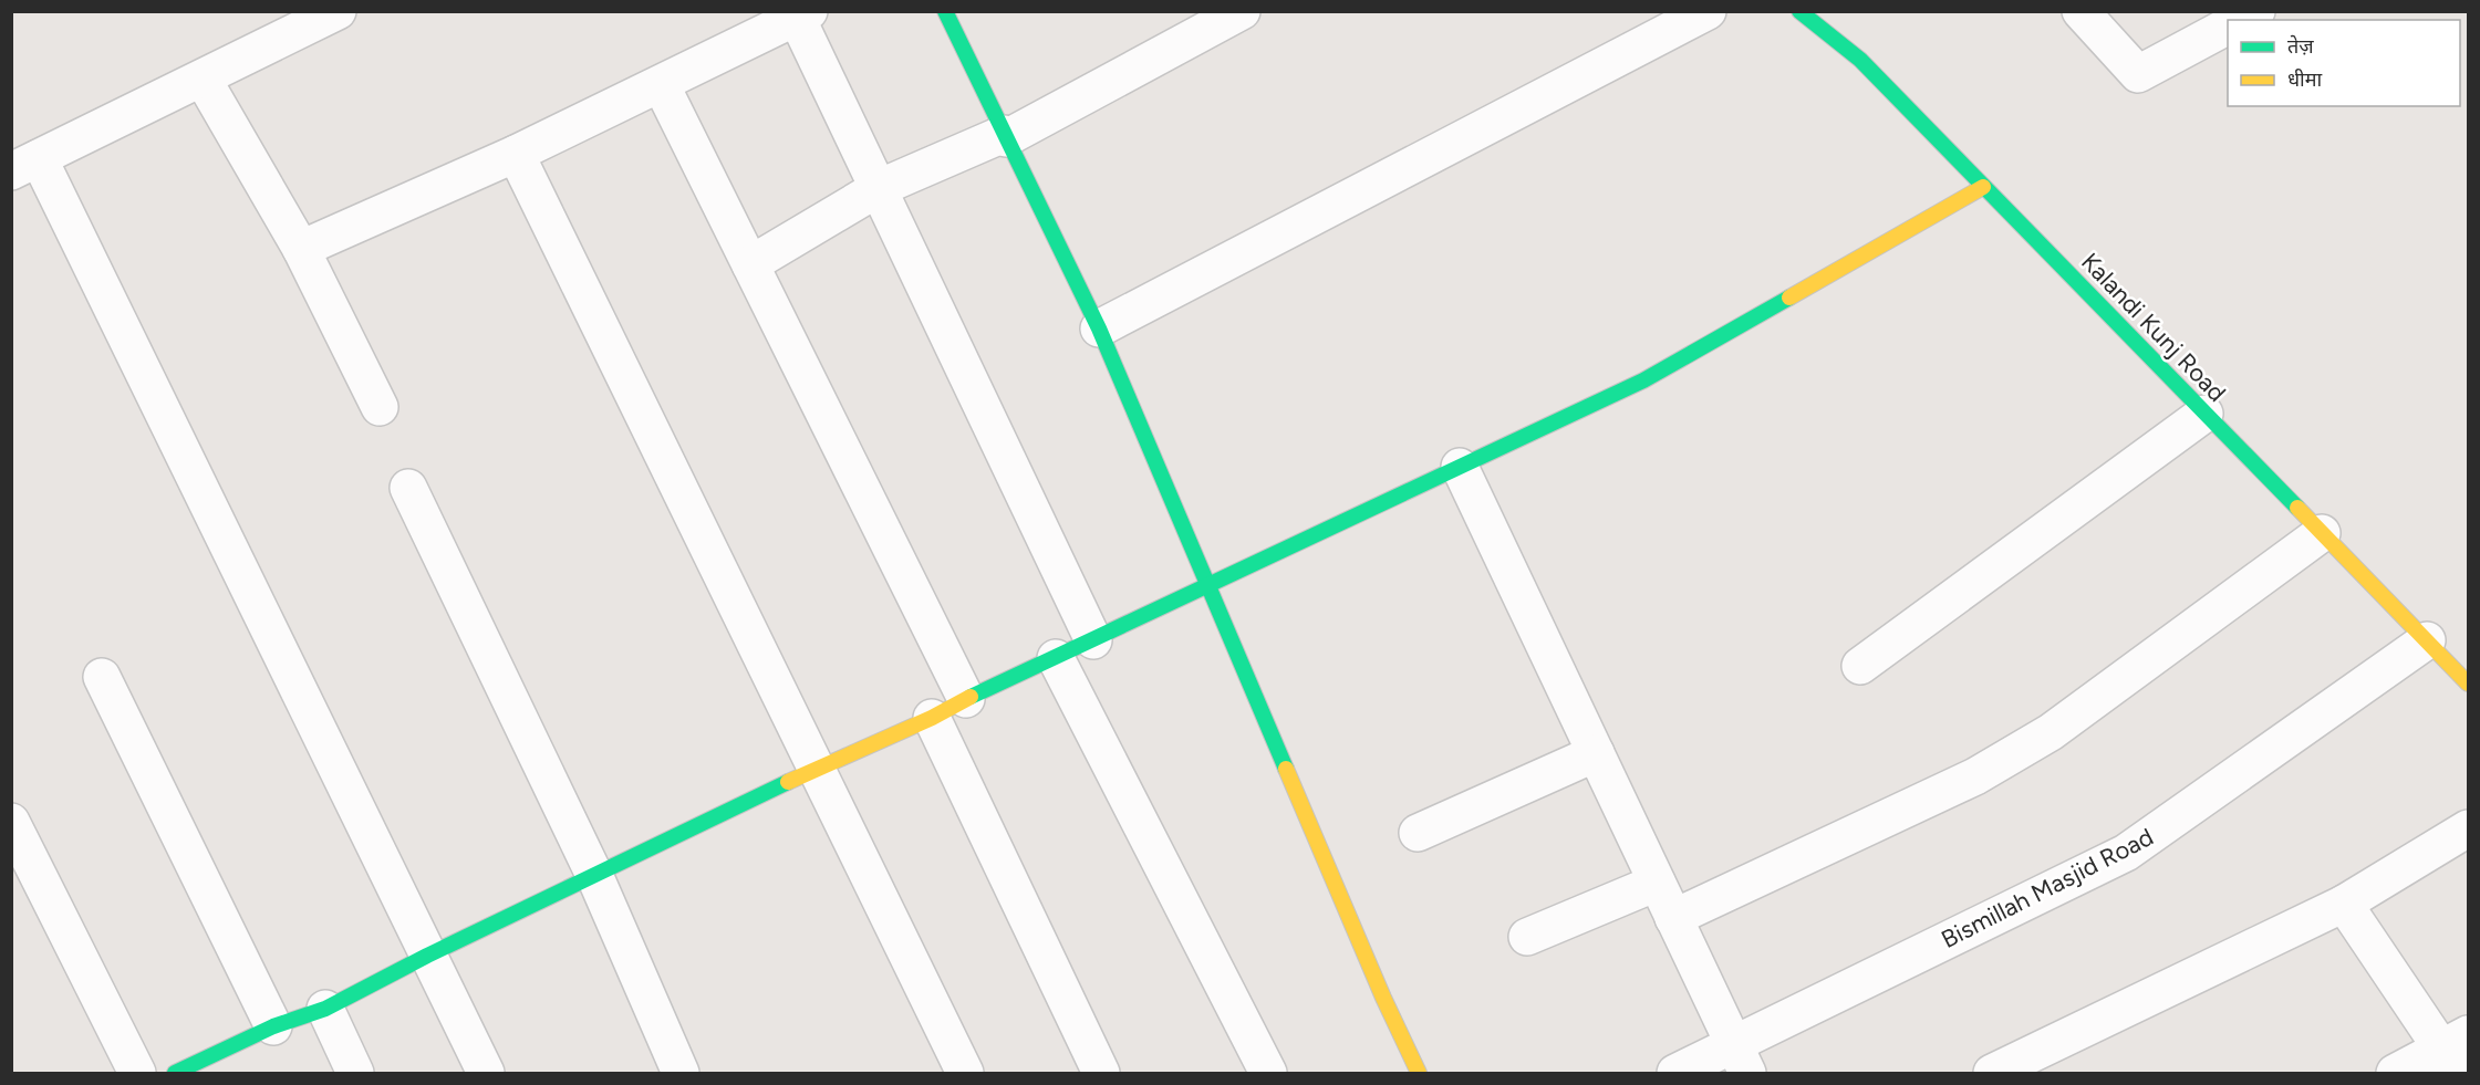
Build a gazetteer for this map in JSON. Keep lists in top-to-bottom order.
{
  "streets": {
    "street": ["Kalandi Kunj Road", "Bismillah Masjid Road"]
  },
  "crossings": [
    ["Kalandi Kunj Road", "Bismillah Masjid Road"]
  ],
  "legend": ["तेज़", "धीमा"]
}
